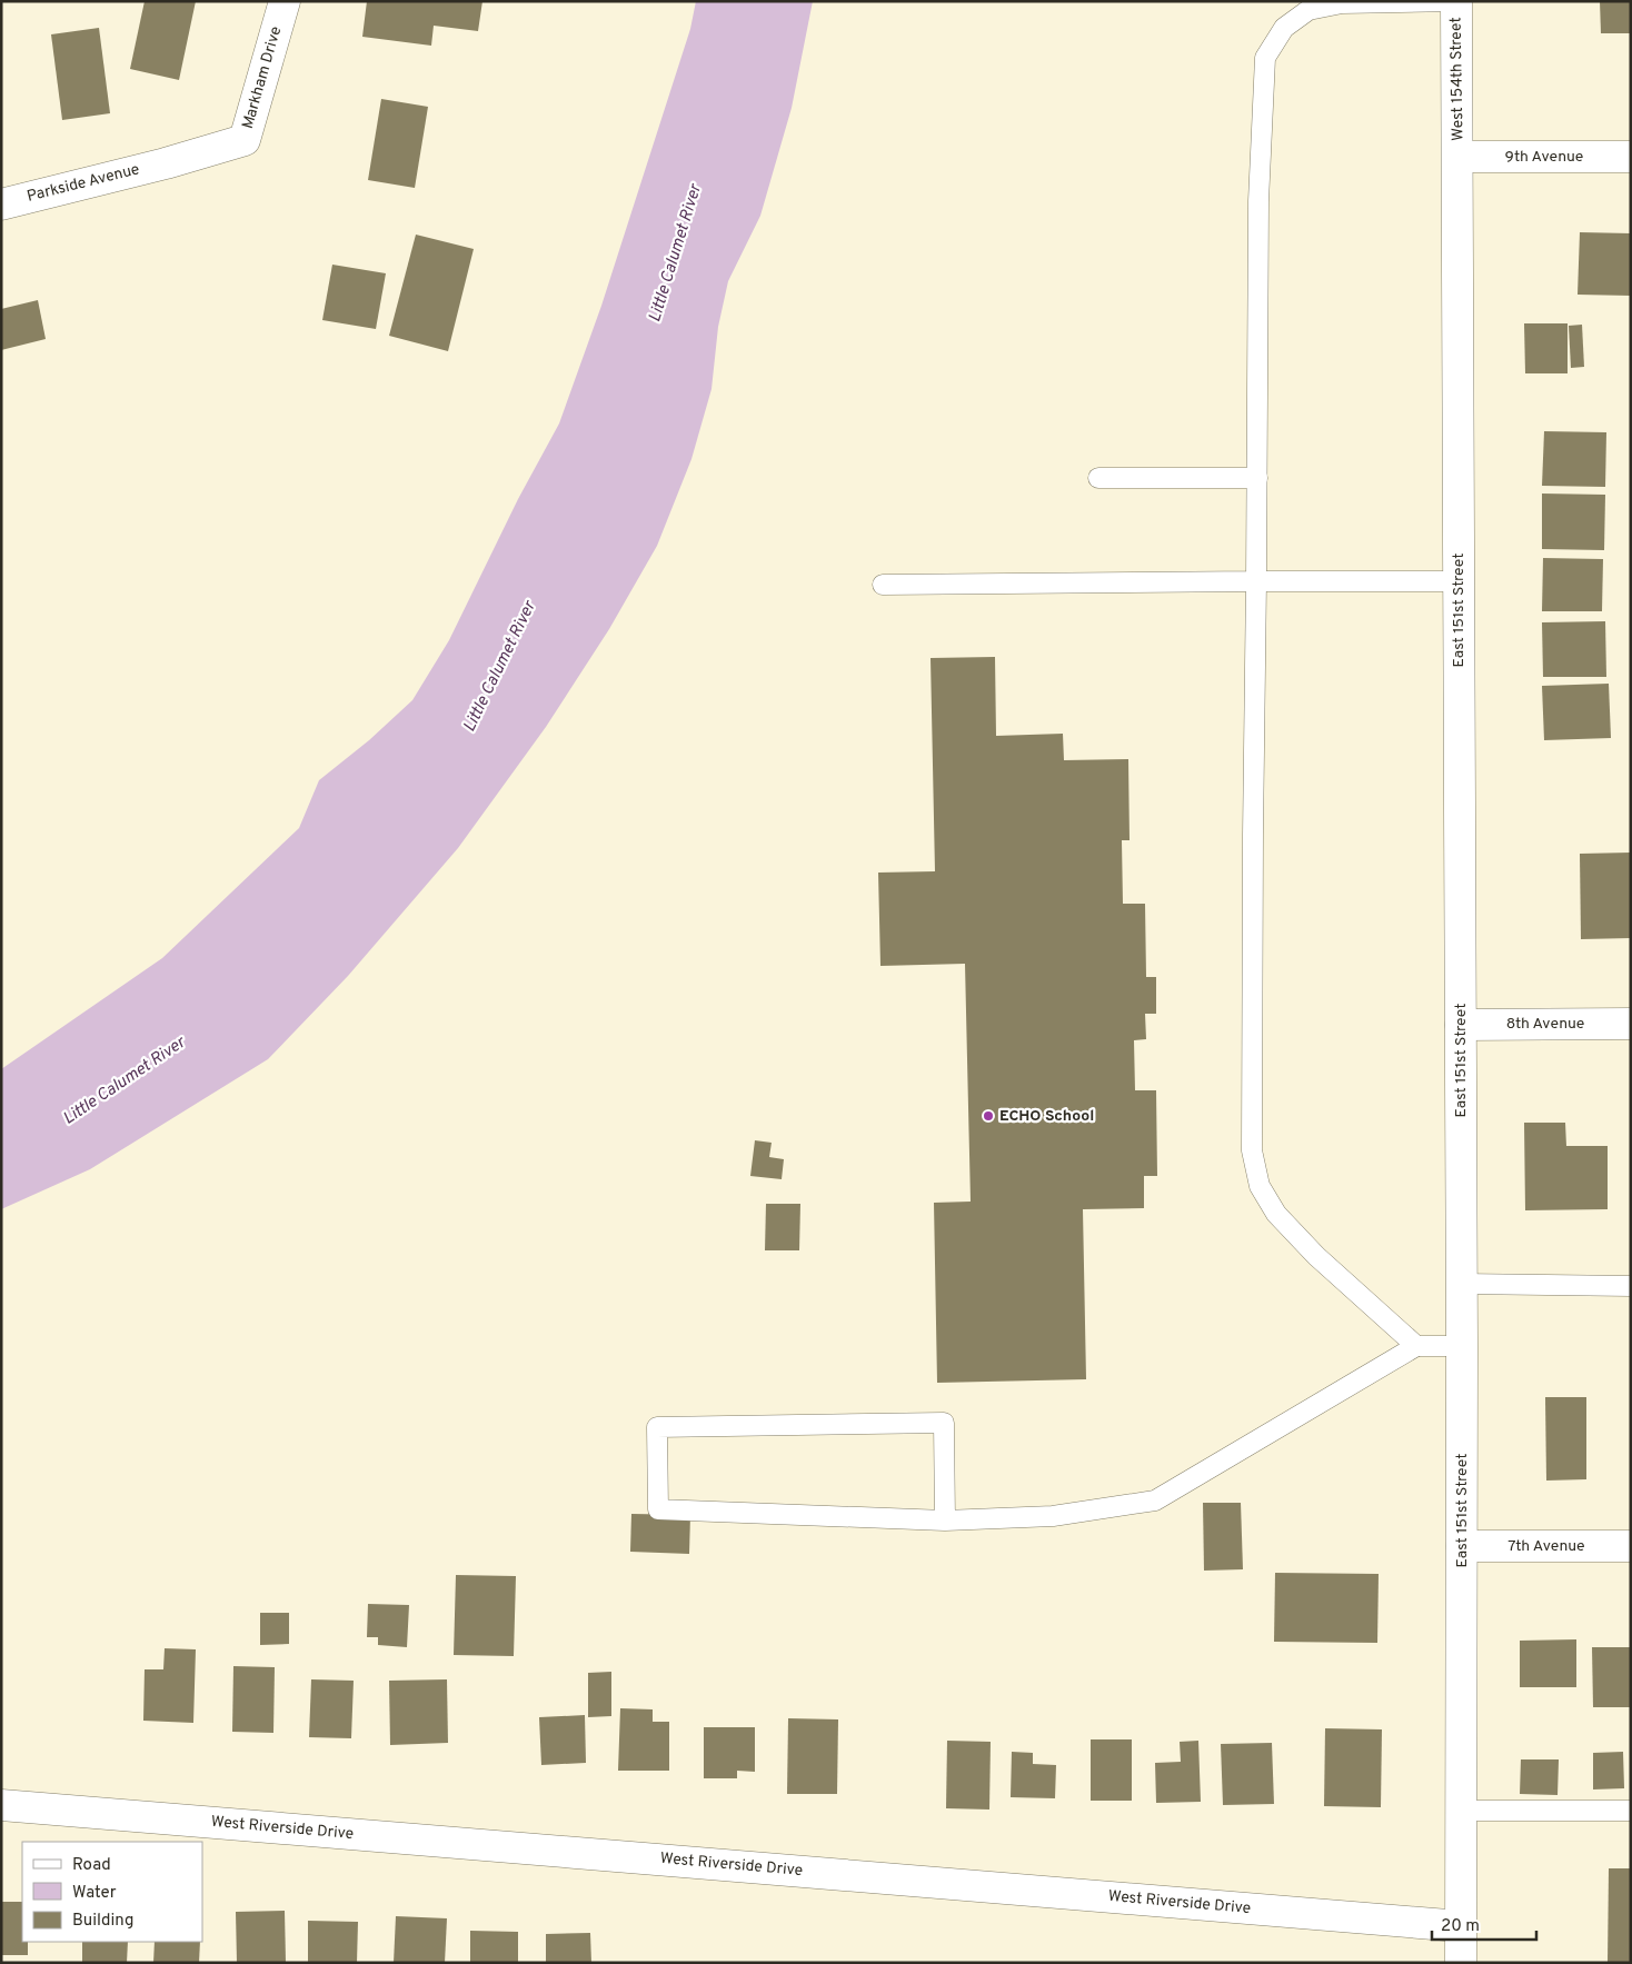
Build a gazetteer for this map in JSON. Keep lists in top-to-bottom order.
{
  "streets": {
    "street": [
      "Markham Drive",
      "West 154th Street",
      "9th Avenue",
      "Parkside Avenue",
      "East 151st Street",
      "8th Avenue",
      "7th Avenue",
      "West Riverside Drive"
    ]
  },
  "crossings": [
    ["Markham Drive", "Parkside Avenue"],
    ["West 154th Street", "9th Avenue"],
    ["West 154th Street", "East 151st Street"],
    ["9th Avenue", "East 151st Street"],
    ["East 151st Street", "8th Avenue"],
    ["East 151st Street", "7th Avenue"],
    ["East 151st Street", "West Riverside Drive"]
  ],
  "water": ["Little Calumet River"],
  "places": ["ECHO School"],
  "legend": ["Road", "Water", "Building"],
  "scale_bar": "20 m"
}
